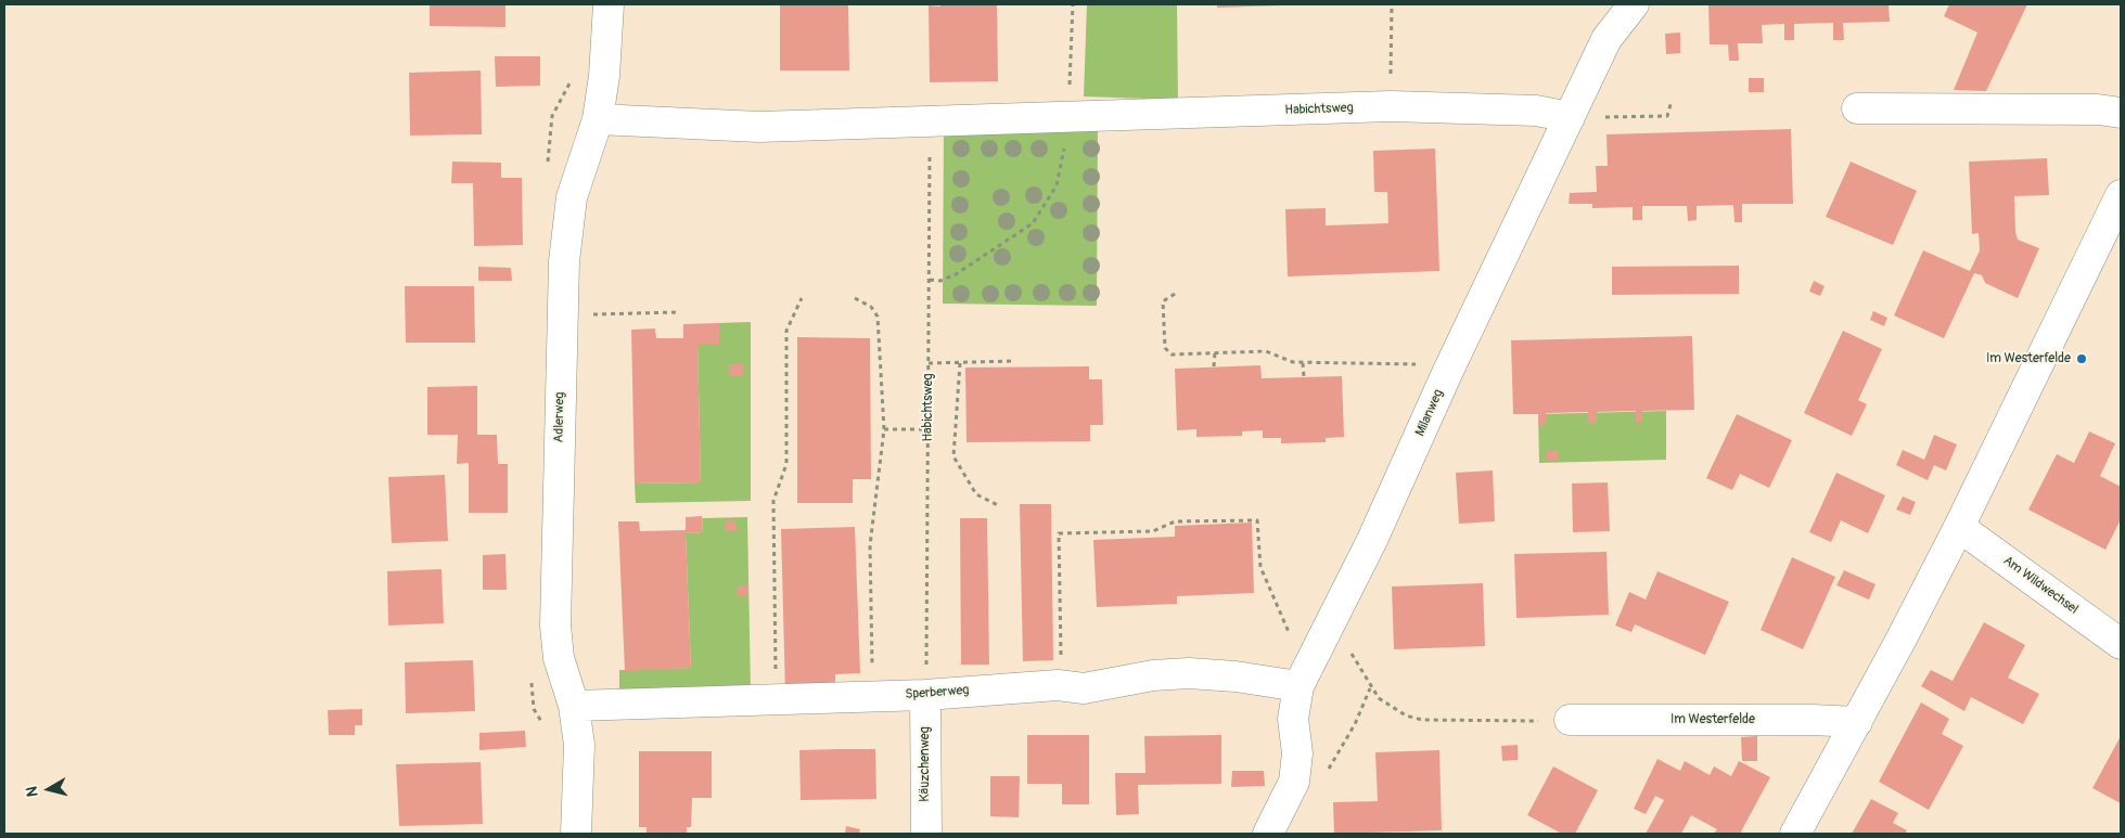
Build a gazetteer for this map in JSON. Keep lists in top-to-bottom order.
{
  "streets": {
    "street": [
      "Habichtsweg",
      "Milanweg",
      "Adlerweg",
      "Am Wildwechsel",
      "Sperberweg",
      "Im Westerfelde",
      "Käuzchenweg"
    ]
  },
  "crossings": [
    ["Habichtsweg", "Milanweg"],
    ["Habichtsweg", "Adlerweg"],
    ["Habichtsweg", "Sperberweg"],
    ["Habichtsweg", "Käuzchenweg"],
    ["Milanweg", "Sperberweg"],
    ["Adlerweg", "Sperberweg"],
    ["Sperberweg", "Käuzchenweg"]
  ],
  "places": ["Im Westerfelde"],
  "north": "left"
}
